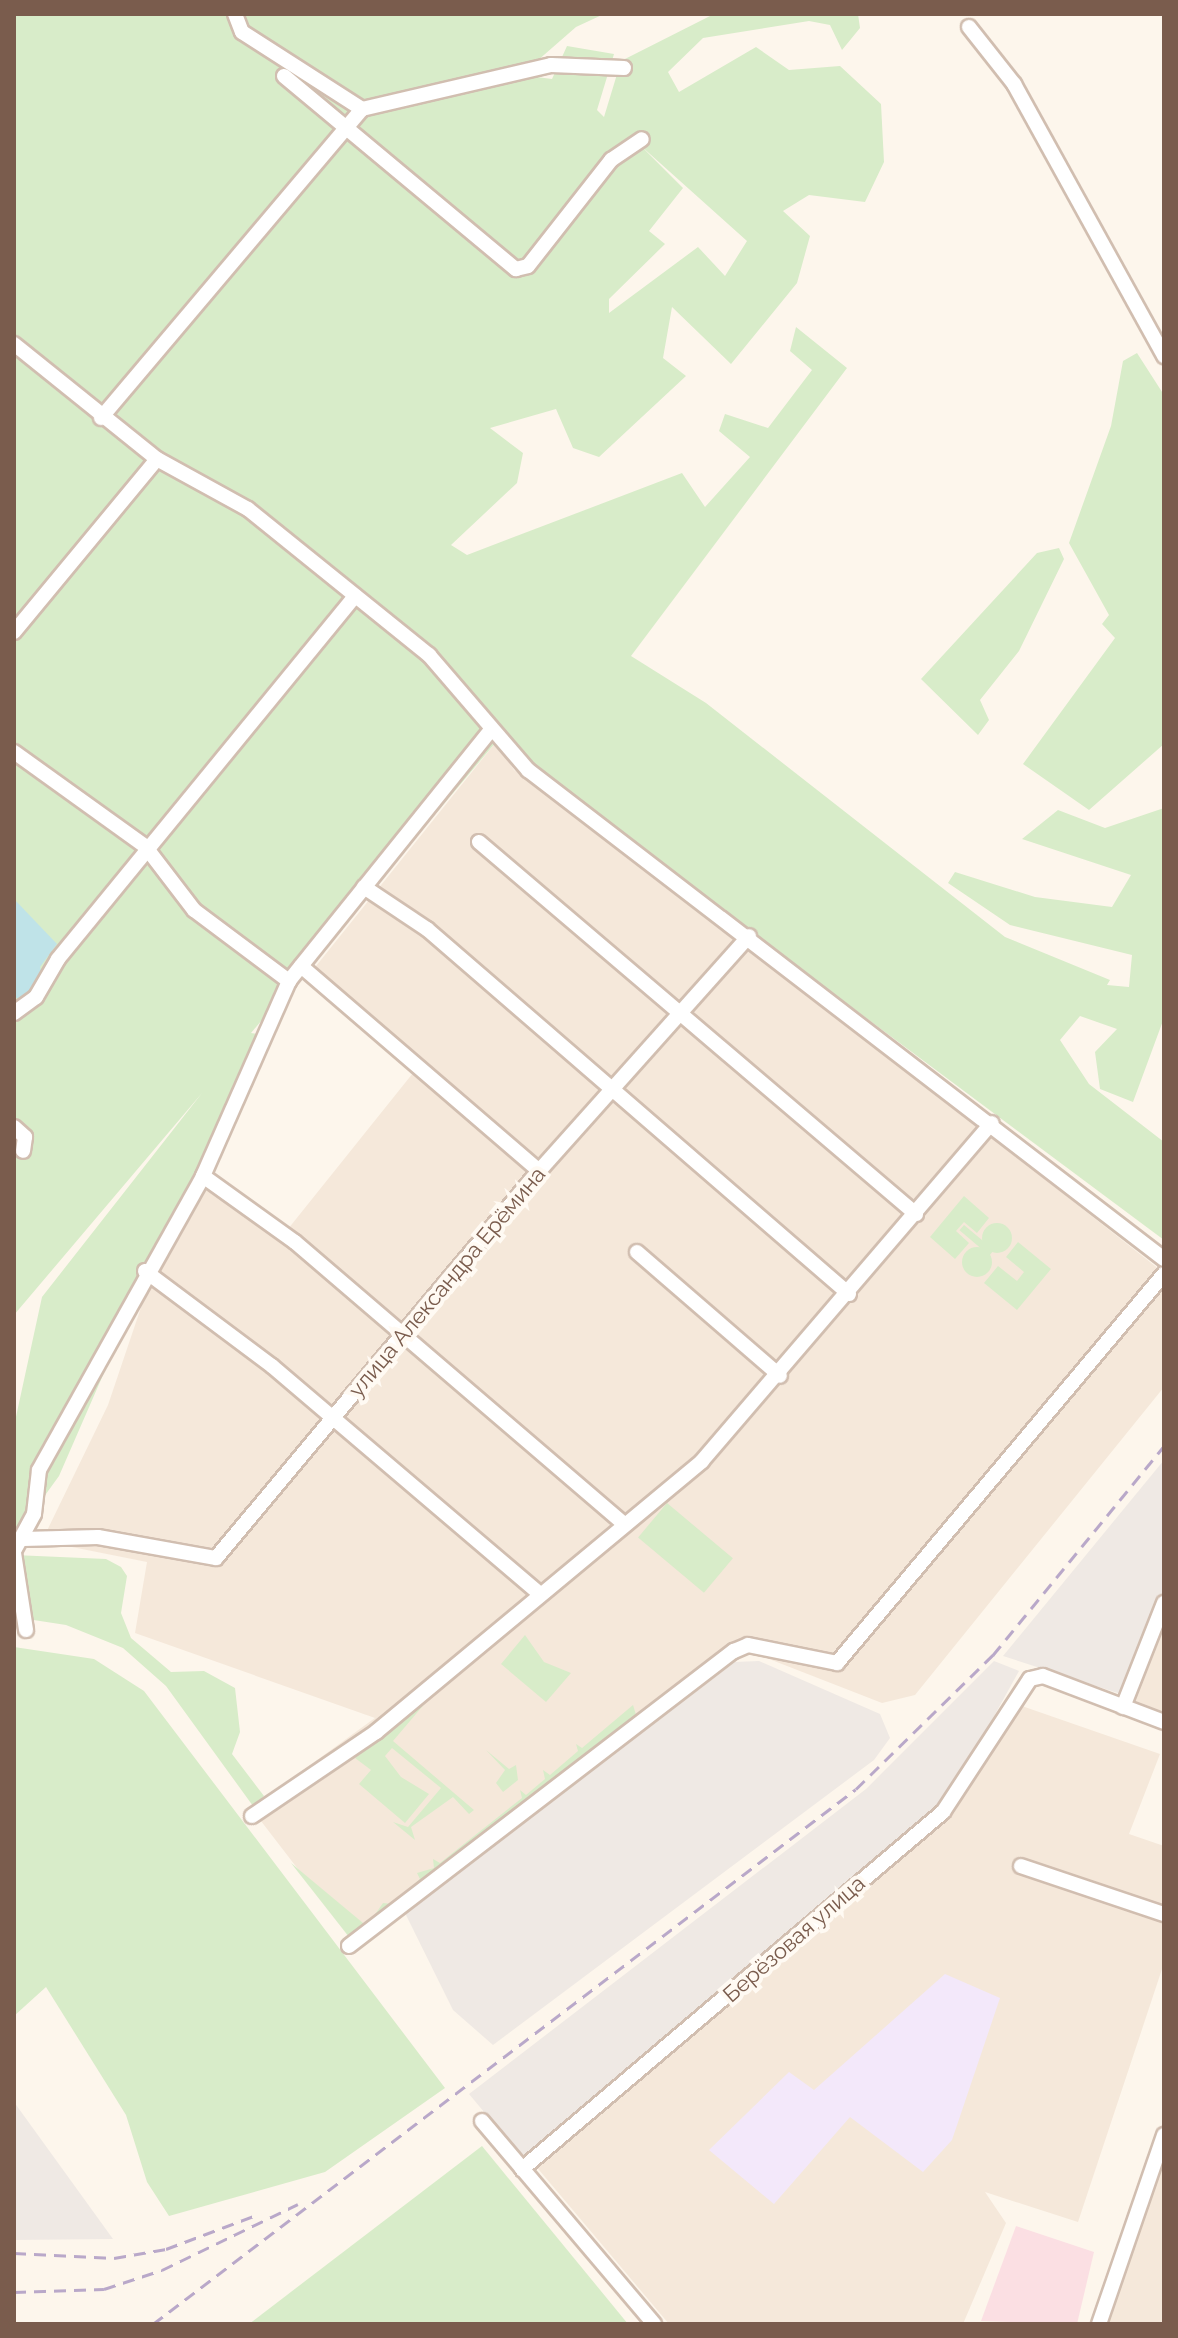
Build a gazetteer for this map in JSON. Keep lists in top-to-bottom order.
{
  "streets": {
    "street": ["улица Александра Ерёмина", "Берёзовая улица"]
  }
}
